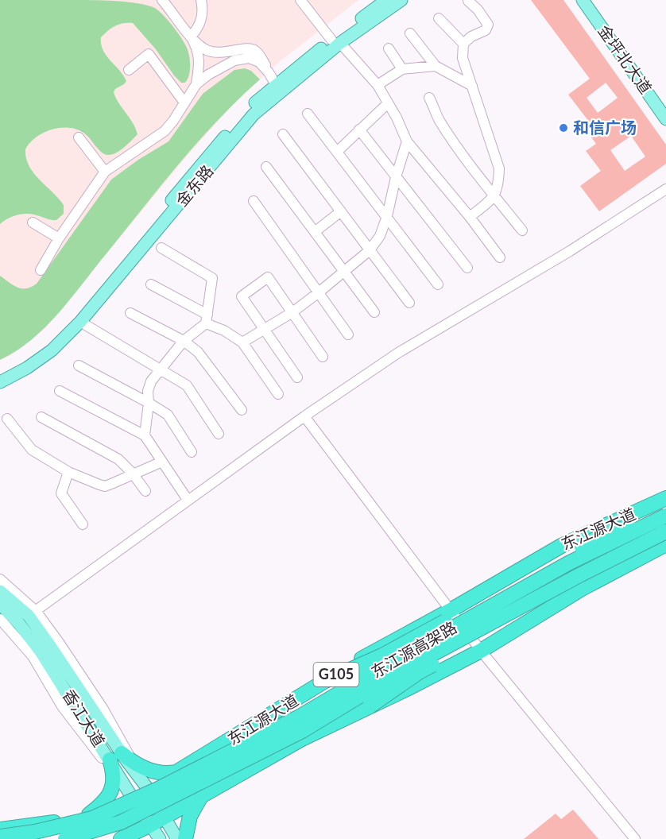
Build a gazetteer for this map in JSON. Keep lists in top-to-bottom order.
{
  "streets": {
    "highway": ["东江源大道", "东江源高架路", "G105"],
    "main road": ["金坪北大道", "金东路", "香江大道"]
  },
  "crossings": [
    ["东江源大道", "香江大道"],
    ["东江源高架路", "G105"],
    ["G105", "香江大道"]
  ],
  "places": ["和信广场"]
}
